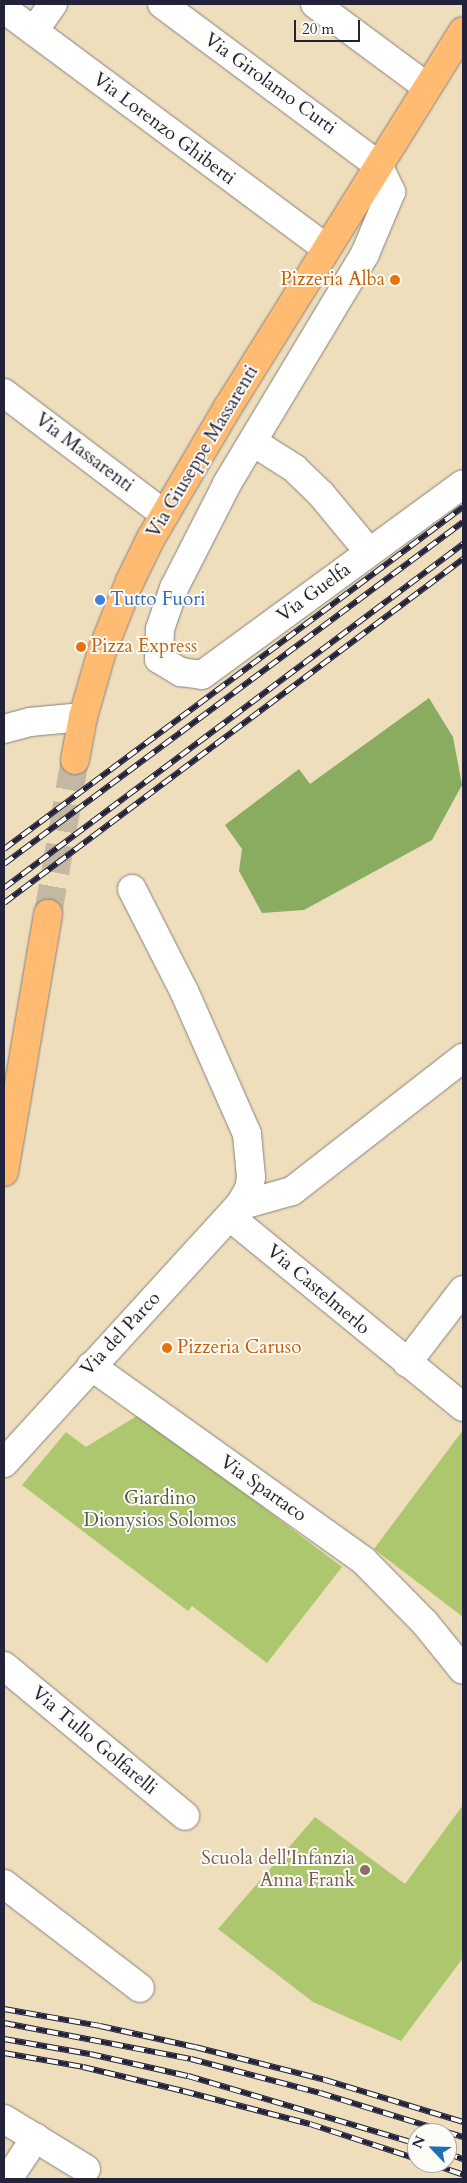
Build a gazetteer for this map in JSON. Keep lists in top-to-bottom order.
{
  "streets": {
    "main road": ["Via Giuseppe Massarenti"],
    "street": [
      "Via Girolamo Curti",
      "Via Lorenzo Ghiberti",
      "Via Massarenti",
      "Via Guelfa",
      "Via Castelmerlo",
      "Via del Parco",
      "Via Spartaco",
      "Via Tullo Golfarelli"
    ]
  },
  "crossings": [
    ["Via Girolamo Curti", "Via Giuseppe Massarenti"],
    ["Via Lorenzo Ghiberti", "Via Giuseppe Massarenti"],
    ["Via Giuseppe Massarenti", "Via Massarenti"],
    ["Via Giuseppe Massarenti", "Via Guelfa"],
    ["Via Castelmerlo", "Via del Parco"],
    ["Via del Parco", "Via Spartaco"]
  ],
  "parks": ["Giardino Dionysios Solomos"],
  "places": [
    "Pizzeria Alba",
    "Tutto Fuori",
    "Pizza Express",
    "Pizzeria Caruso",
    "Scuola dell'Infanzia Anna Frank"
  ],
  "scale_bar": "20 m",
  "north": "top left"
}
